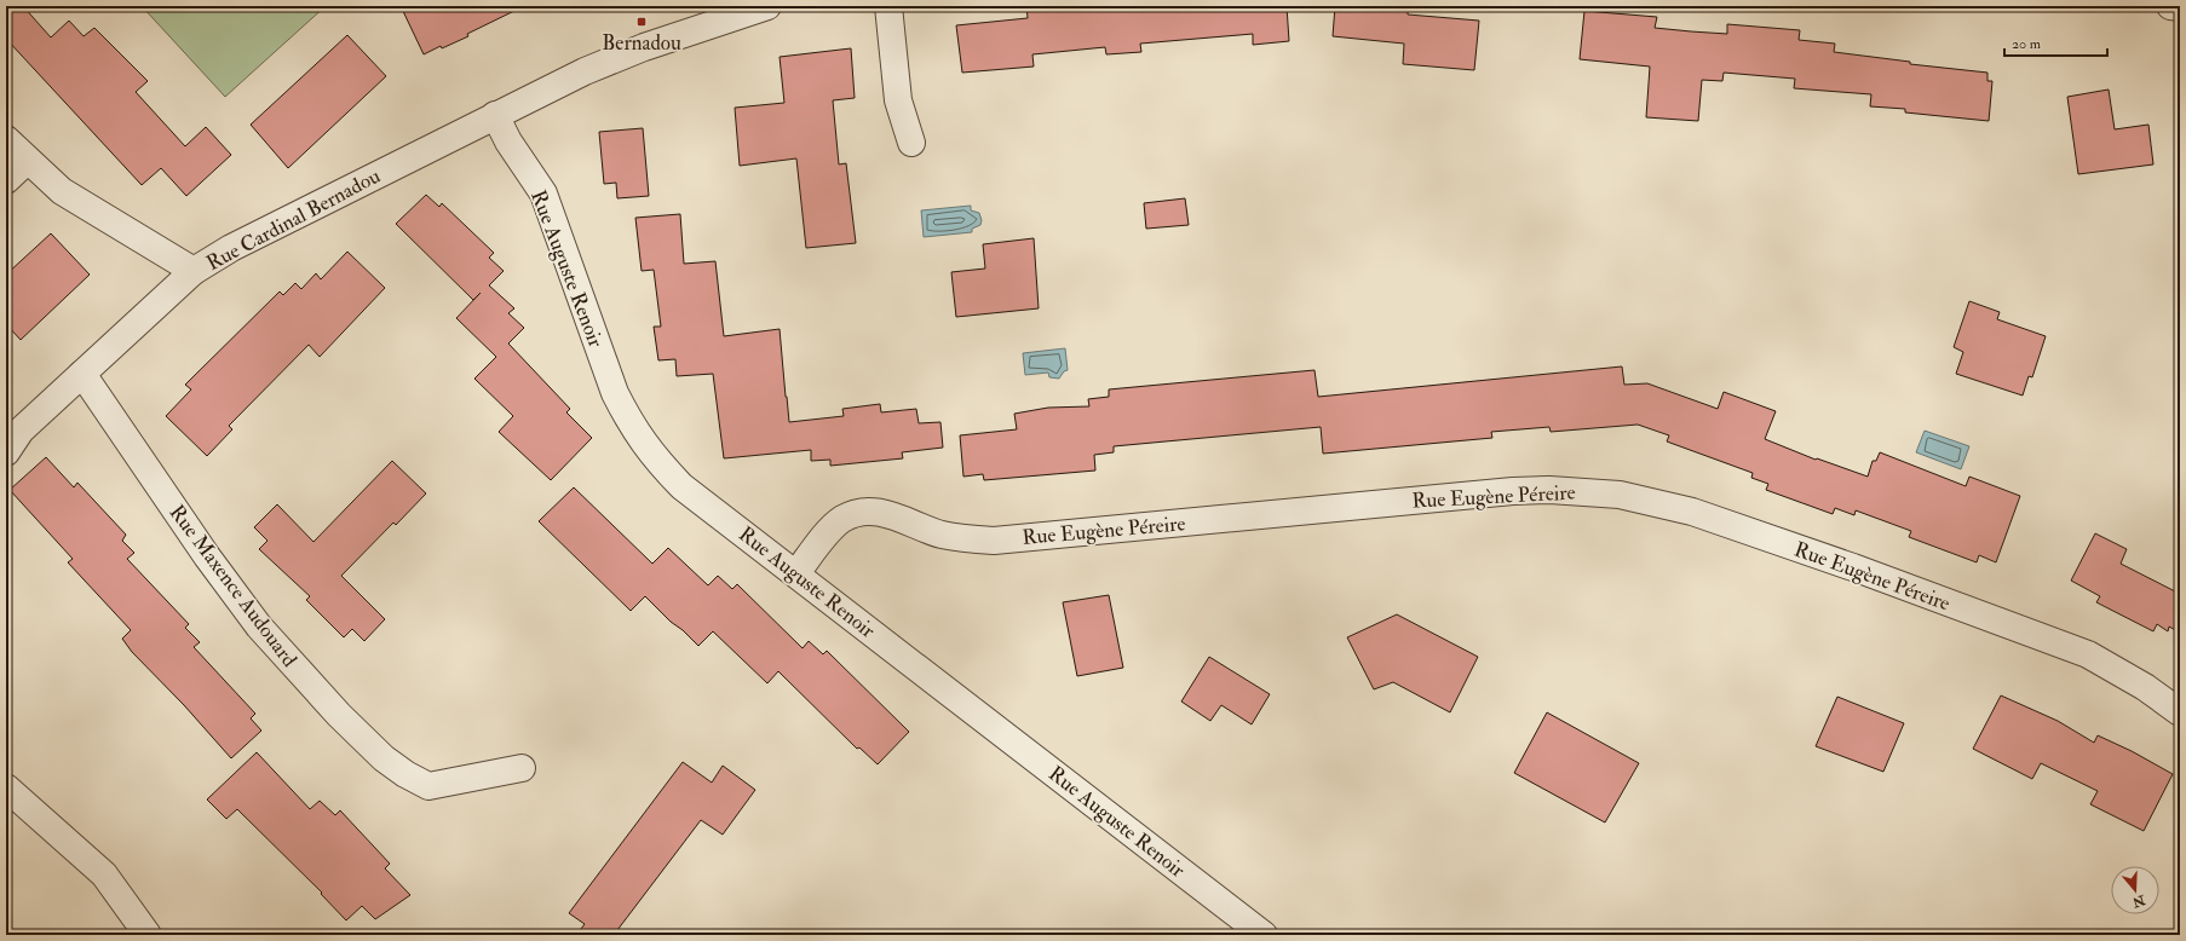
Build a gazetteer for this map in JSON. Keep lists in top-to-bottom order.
{
  "streets": {
    "street": [
      "Rue Cardinal Bernadou",
      "Rue Auguste Renoir",
      "Rue Eugène Péreire",
      "Rue Maxence Audouard"
    ]
  },
  "crossings": [
    ["Rue Cardinal Bernadou", "Rue Auguste Renoir"],
    ["Rue Cardinal Bernadou", "Rue Maxence Audouard"],
    ["Rue Auguste Renoir", "Rue Eugène Péreire"]
  ],
  "places": {
    "transit": ["Bernadou"]
  },
  "scale_bar": "20 m",
  "north": "bottom"
}
